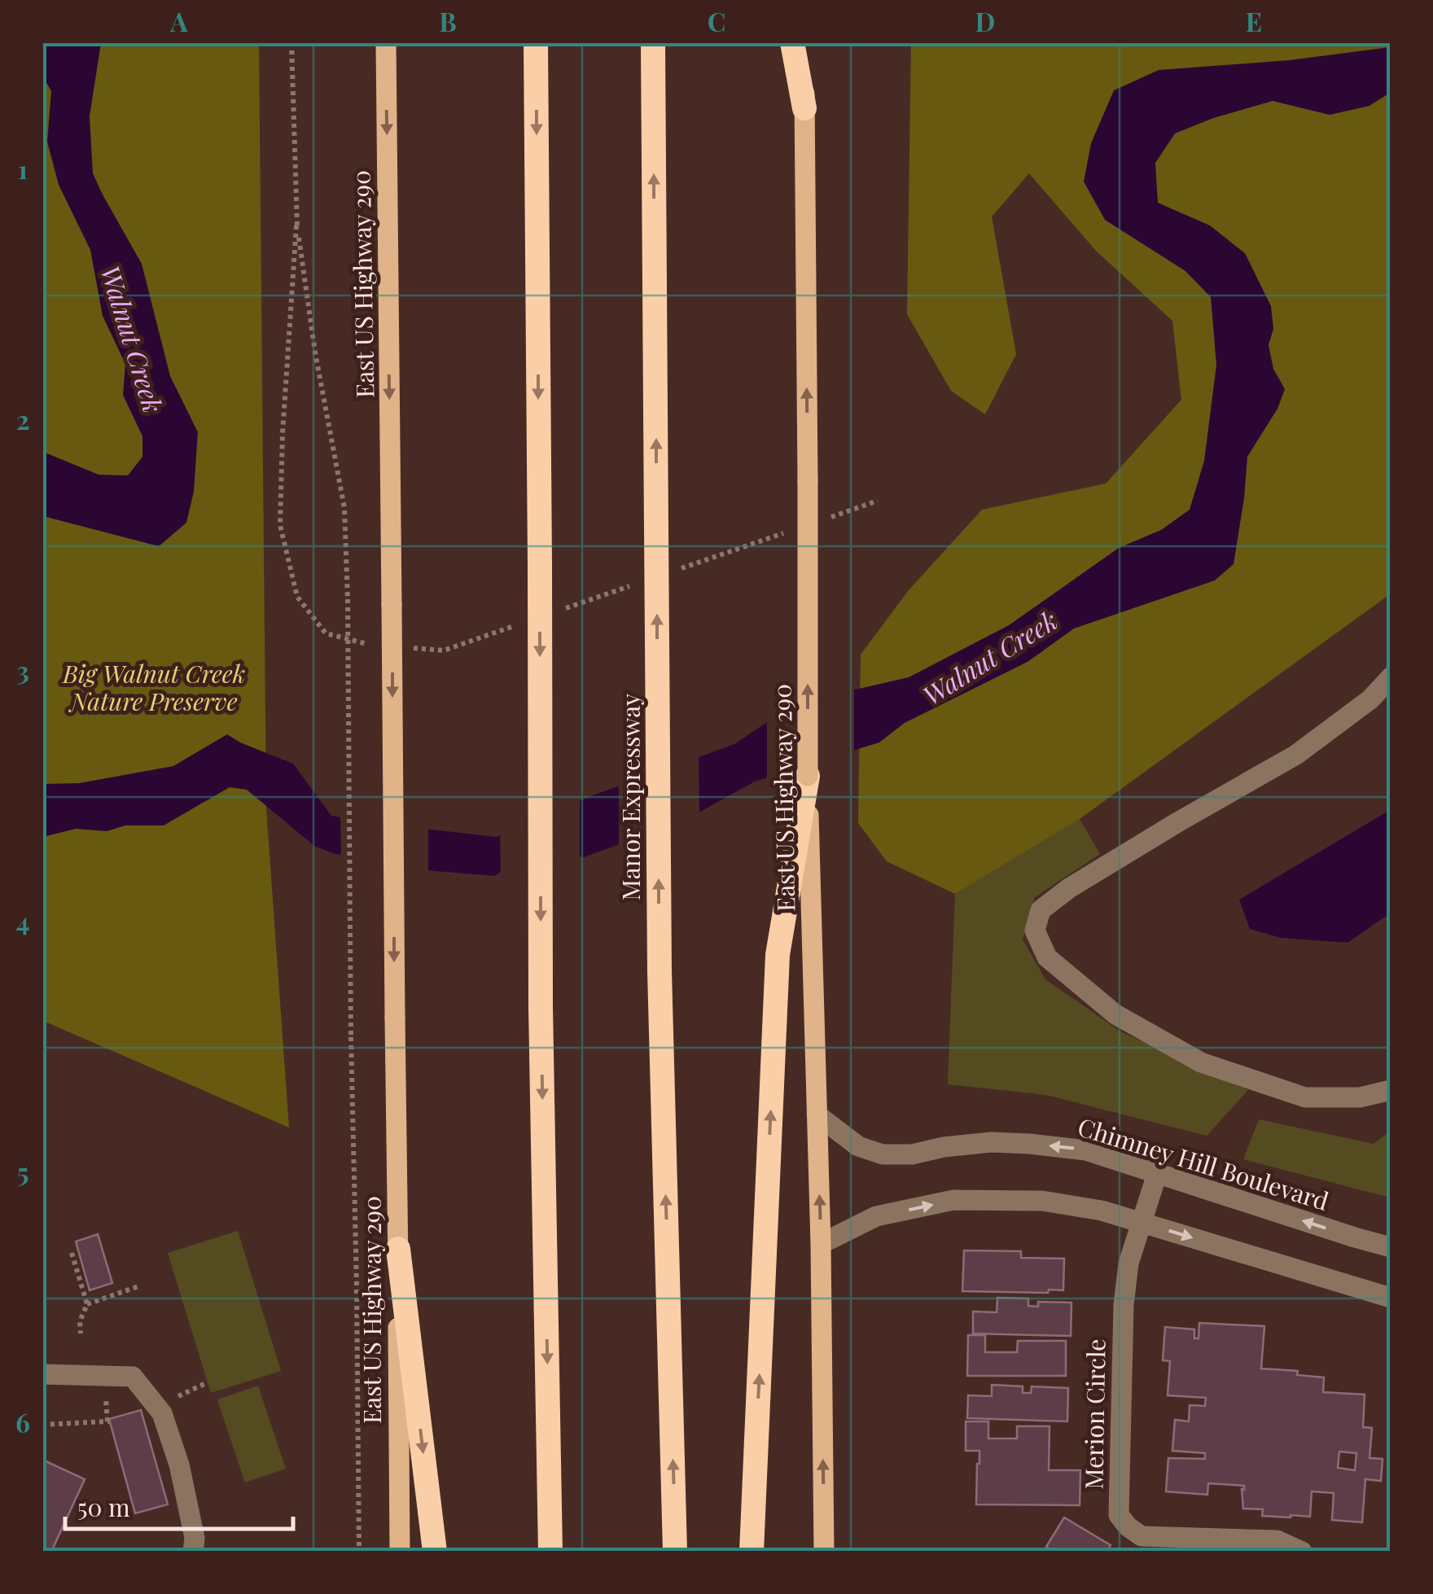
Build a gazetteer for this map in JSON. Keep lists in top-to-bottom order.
{
  "streets": {
    "highway": ["Manor Expressway"],
    "main road": ["East US Highway 290"],
    "street": ["Chimney Hill Boulevard", "Merion Circle"]
  },
  "crossings": [
    ["East US Highway 290", "Chimney Hill Boulevard"],
    ["Chimney Hill Boulevard", "Merion Circle"]
  ],
  "water": ["Walnut Creek"],
  "parks": ["Big Walnut Creek Nature Preserve"],
  "scale_bar": "50 m",
  "grid": {
    "columns": [
      "A",
      "B",
      "C",
      "D",
      "E"
    ],
    "rows": [
      "1",
      "2",
      "3",
      "4",
      "5",
      "6"
    ]
  }
}
